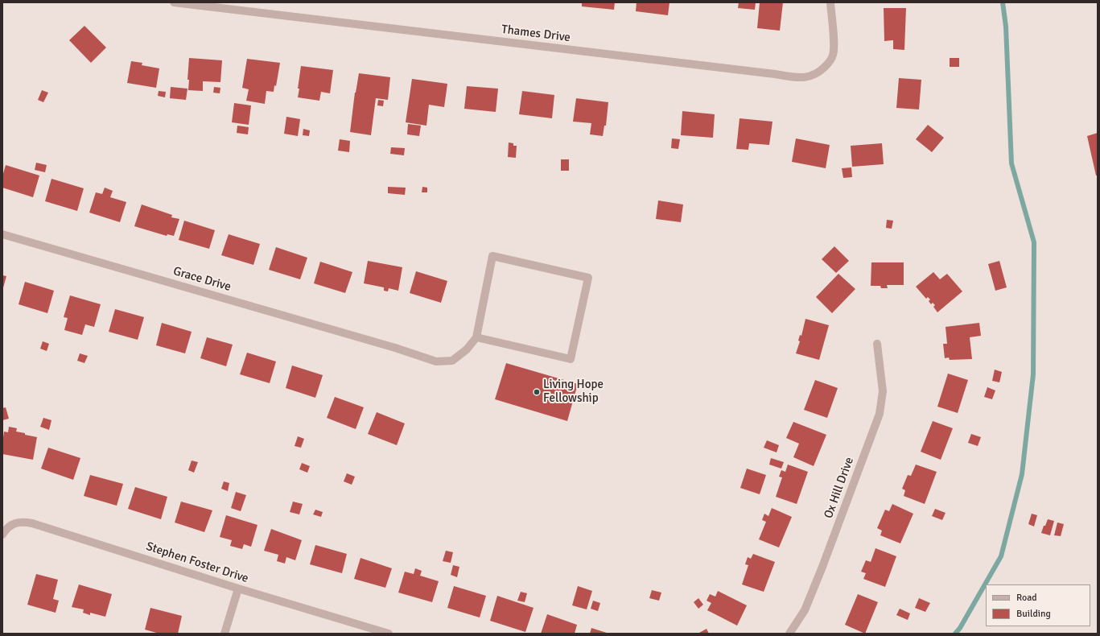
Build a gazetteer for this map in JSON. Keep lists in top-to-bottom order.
{
  "streets": {
    "street": [
      "Thames Drive",
      "Grace Drive",
      "Ox Hill Drive",
      "Stephen Foster Drive"
    ]
  },
  "places": ["Living Hope Fellowship"],
  "legend": ["Road", "Building"]
}
